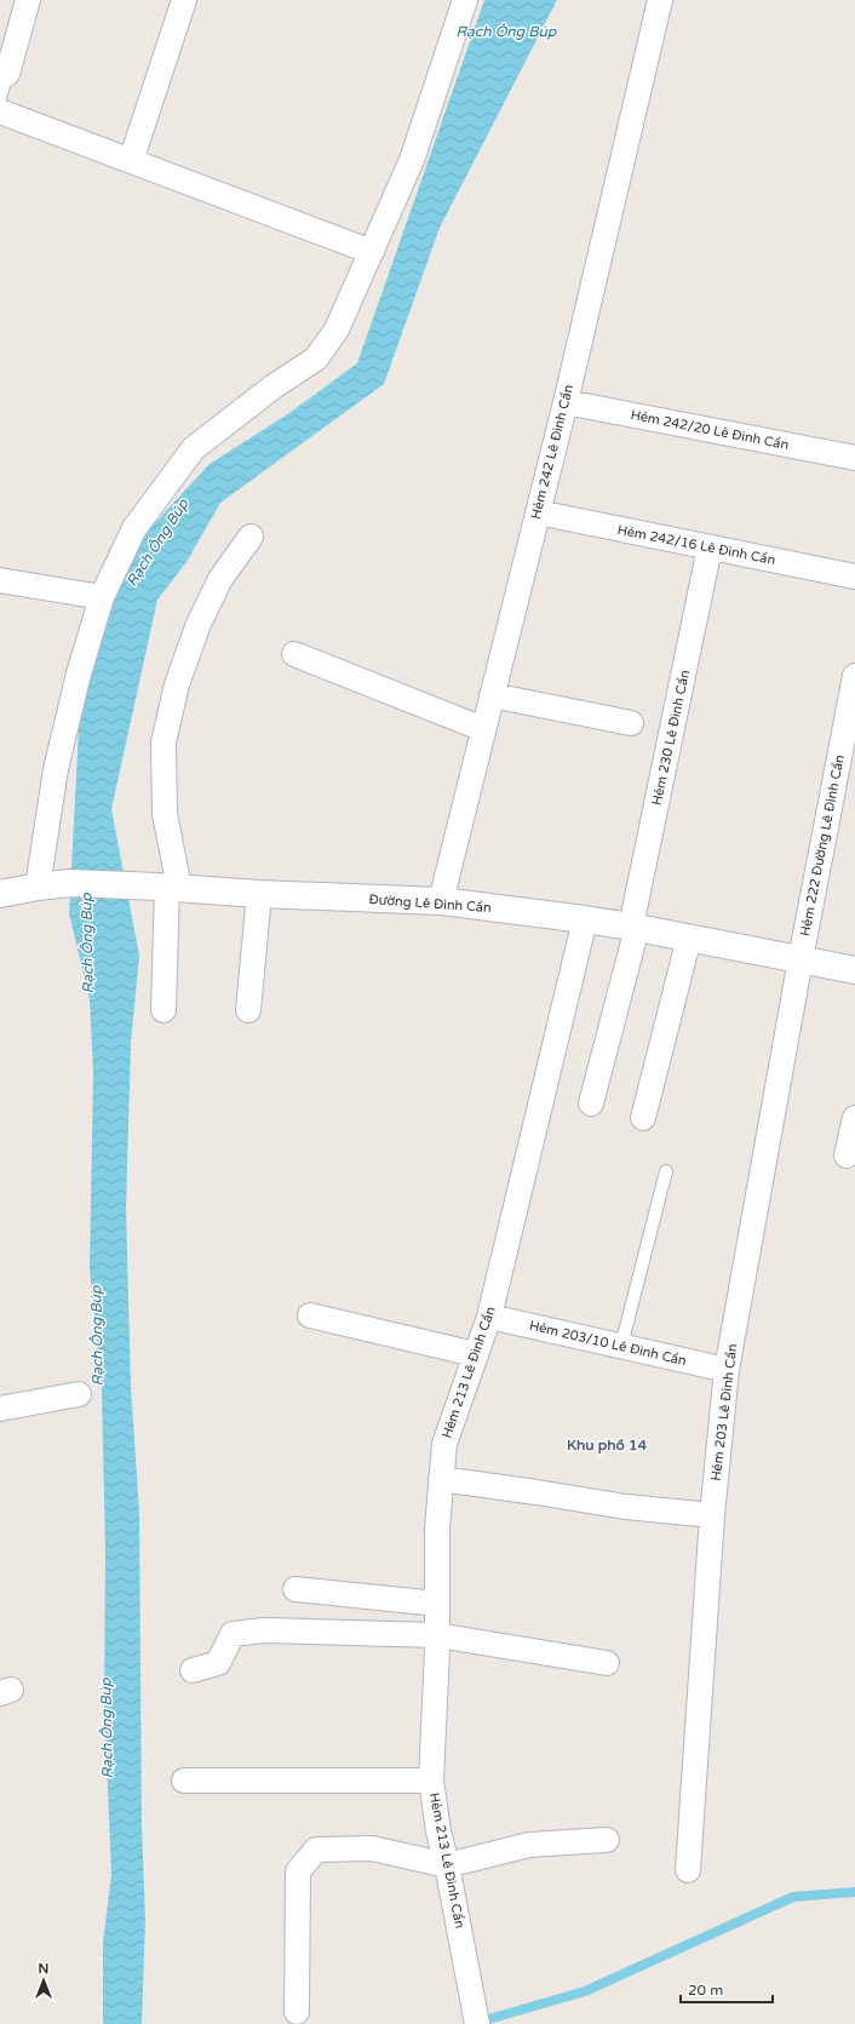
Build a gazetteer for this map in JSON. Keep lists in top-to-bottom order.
{
  "streets": {
    "street": [
      "Hẻm 242/20 Lê Đình Cẩn",
      "Hẻm 242 Lê Đình Cẩn",
      "Hẻm 242/16 Lê Đình Cẩn",
      "Hẻm 230 Lê Đình Cẩn",
      "Hẻm 222 Đường Lê Đình Cẩn",
      "Đường Lê Đình Cẩn",
      "Hẻm 203/10 Lê Đình Cẩn",
      "Hẻm 213 Lê Đình Cẩn",
      "Hẻm 203 Lê Đình Cẩn"
    ]
  },
  "crossings": [
    ["Hẻm 242/20 Lê Đình Cẩn", "Hẻm 242 Lê Đình Cẩn"],
    ["Hẻm 242 Lê Đình Cẩn", "Hẻm 242/16 Lê Đình Cẩn"],
    ["Hẻm 242 Lê Đình Cẩn", "Đường Lê Đình Cẩn"],
    ["Hẻm 242/16 Lê Đình Cẩn", "Hẻm 230 Lê Đình Cẩn"],
    ["Hẻm 230 Lê Đình Cẩn", "Đường Lê Đình Cẩn"],
    ["Hẻm 222 Đường Lê Đình Cẩn", "Đường Lê Đình Cẩn"],
    ["Hẻm 222 Đường Lê Đình Cẩn", "Hẻm 203 Lê Đình Cẩn"],
    ["Đường Lê Đình Cẩn", "Hẻm 213 Lê Đình Cẩn"],
    ["Đường Lê Đình Cẩn", "Hẻm 203 Lê Đình Cẩn"],
    ["Hẻm 203/10 Lê Đình Cẩn", "Hẻm 213 Lê Đình Cẩn"],
    ["Hẻm 203/10 Lê Đình Cẩn", "Hẻm 203 Lê Đình Cẩn"]
  ],
  "districts": ["Khu phố 14"],
  "water": ["Rạch Ông Búp"],
  "scale_bar": "20 m",
  "north": "top"
}
